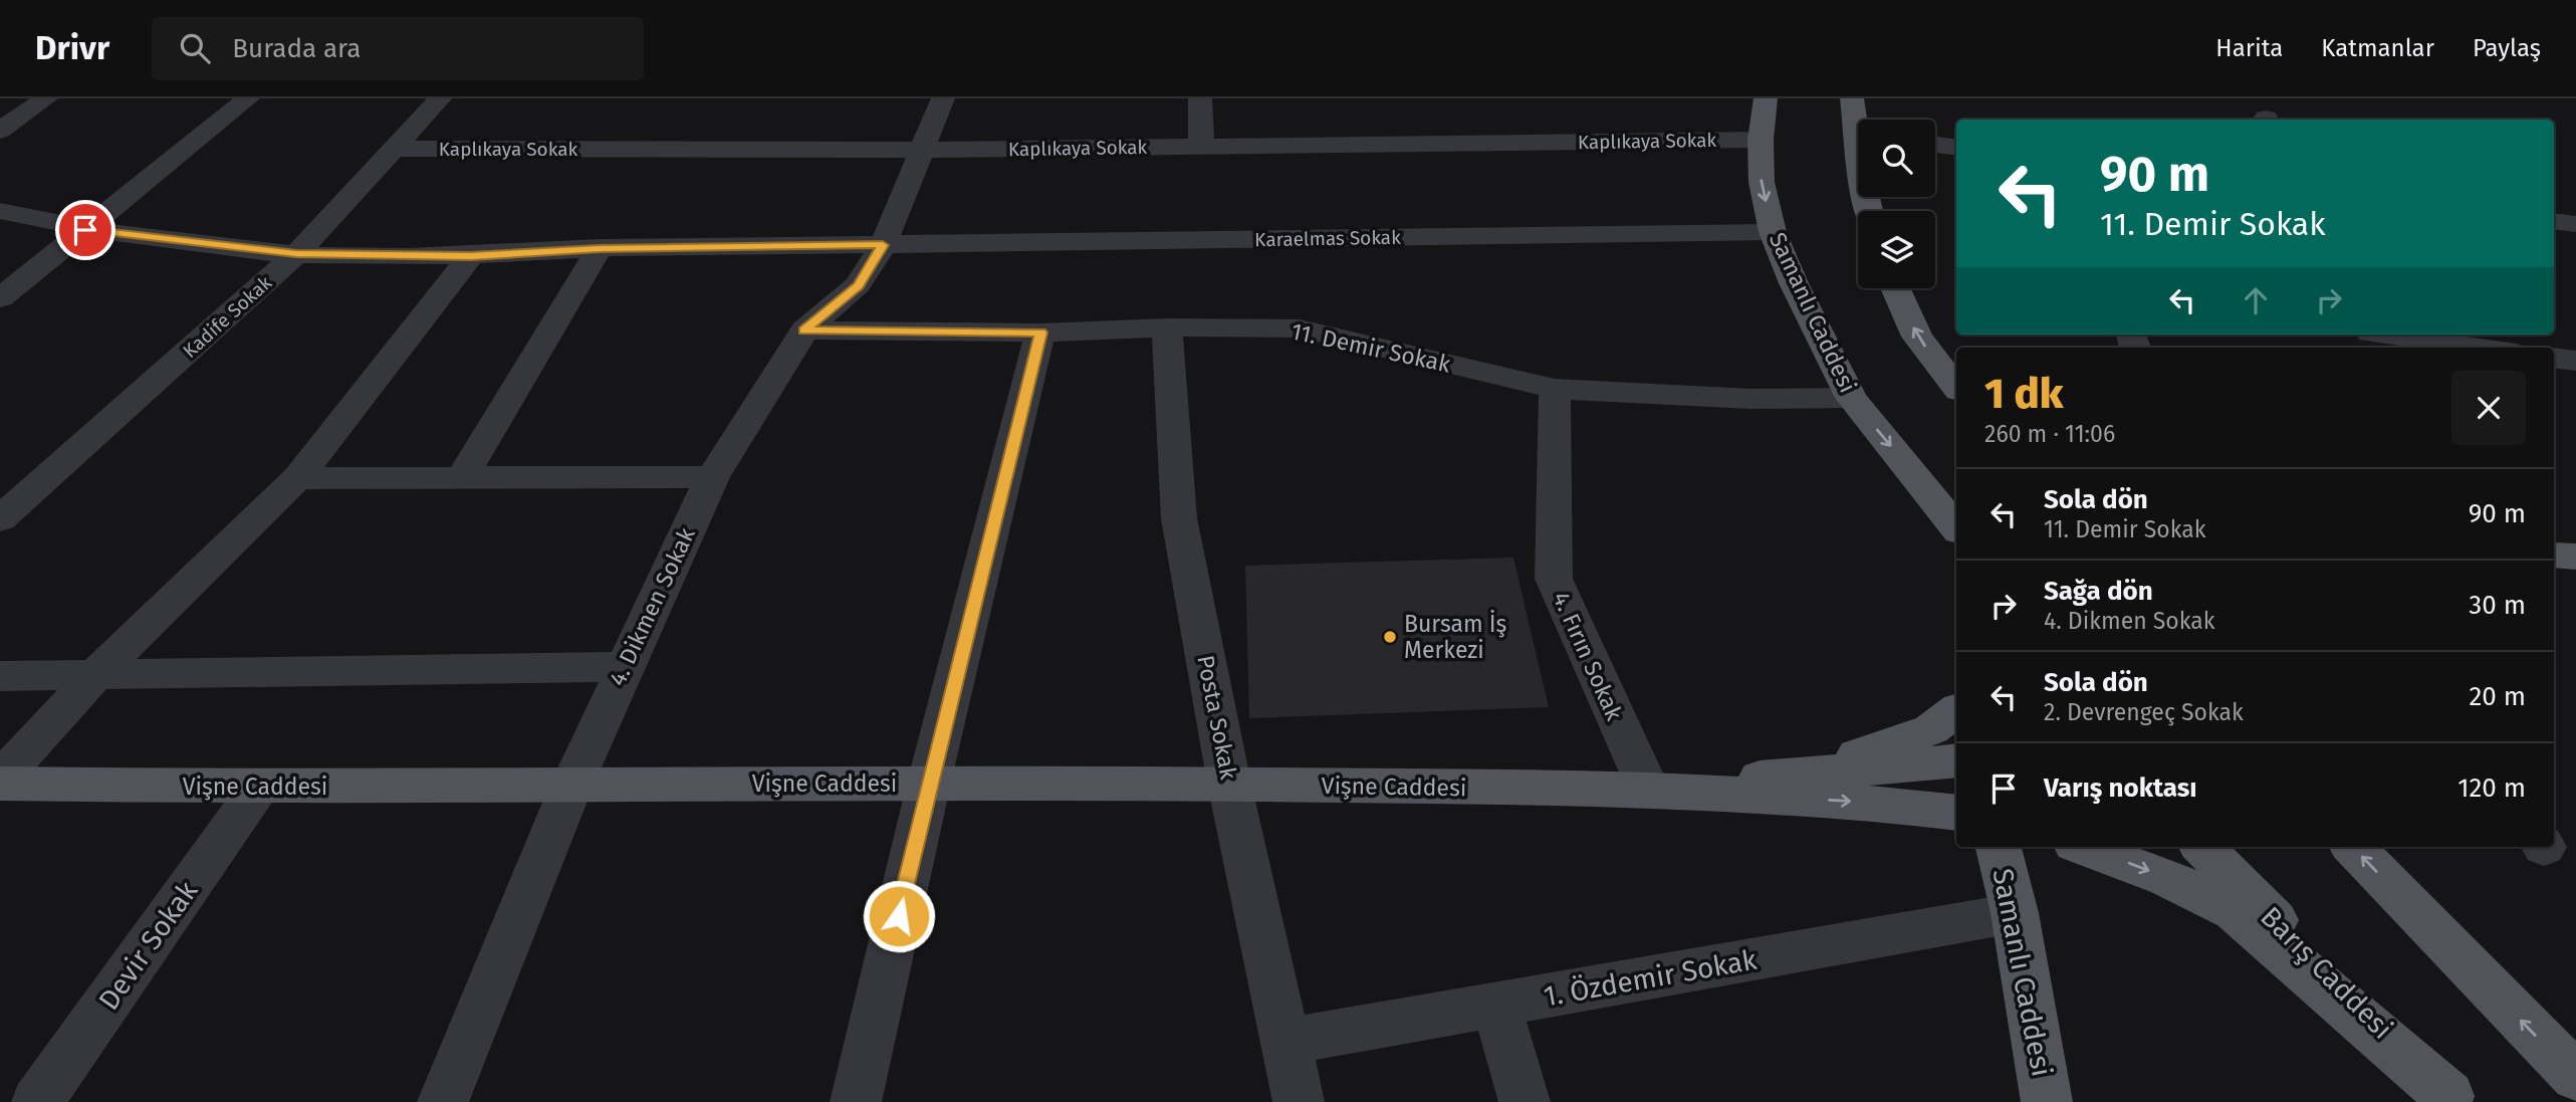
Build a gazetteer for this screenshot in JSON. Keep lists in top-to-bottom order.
{
  "streets": {
    "main road": ["Samanlı Caddesi", "Vişne Caddesi", "Barış Caddesi"],
    "street": [
      "Kaplıkaya Sokak",
      "Karaelmas Sokak",
      "Kadife Sokak",
      "11. Demir Sokak",
      "4. Dikmen Sokak",
      "4. Fırın Sokak",
      "Posta Sokak",
      "Devir Sokak",
      "1. Özdemir Sokak"
    ]
  },
  "crossings": [
    ["Kaplıkaya Sokak", "Samanlı Caddesi"],
    ["Kaplıkaya Sokak", "Kadife Sokak"],
    ["Kaplıkaya Sokak", "4. Dikmen Sokak"],
    ["Karaelmas Sokak", "Samanlı Caddesi"],
    ["Karaelmas Sokak", "Kadife Sokak"],
    ["Karaelmas Sokak", "4. Dikmen Sokak"],
    ["Samanlı Caddesi", "11. Demir Sokak"],
    ["Samanlı Caddesi", "1. Özdemir Sokak"],
    ["11. Demir Sokak", "4. Dikmen Sokak"],
    ["11. Demir Sokak", "4. Fırın Sokak"],
    ["11. Demir Sokak", "Posta Sokak"],
    ["4. Dikmen Sokak", "Vişne Caddesi"],
    ["4. Fırın Sokak", "Vişne Caddesi"],
    ["Posta Sokak", "Vişne Caddesi"],
    ["Posta Sokak", "1. Özdemir Sokak"],
    ["Vişne Caddesi", "Devir Sokak"]
  ],
  "places": ["Bursam İş Merkezi"],
  "page": {
    "header": "Drivr",
    "search": "Burada ara",
    "nav": ["Harita", "Katmanlar", "Paylaş"],
    "turn": ["90 m", "11. Demir Sokak"],
    "heading": ["1 dk", "260 m · 11:06"],
    "list": [
      {
        "name": "Sola dön",
        "note": "11. Demir Sokak",
        "value": "90 m"
      },
      {
        "name": "Sağa dön",
        "note": "4. Dikmen Sokak",
        "value": "30 m"
      },
      {
        "name": "Sola dön",
        "note": "2. Devrengeç Sokak",
        "value": "20 m"
      },
      {
        "name": "Varış noktası",
        "value": "120 m"
      }
    ]
  }
}
